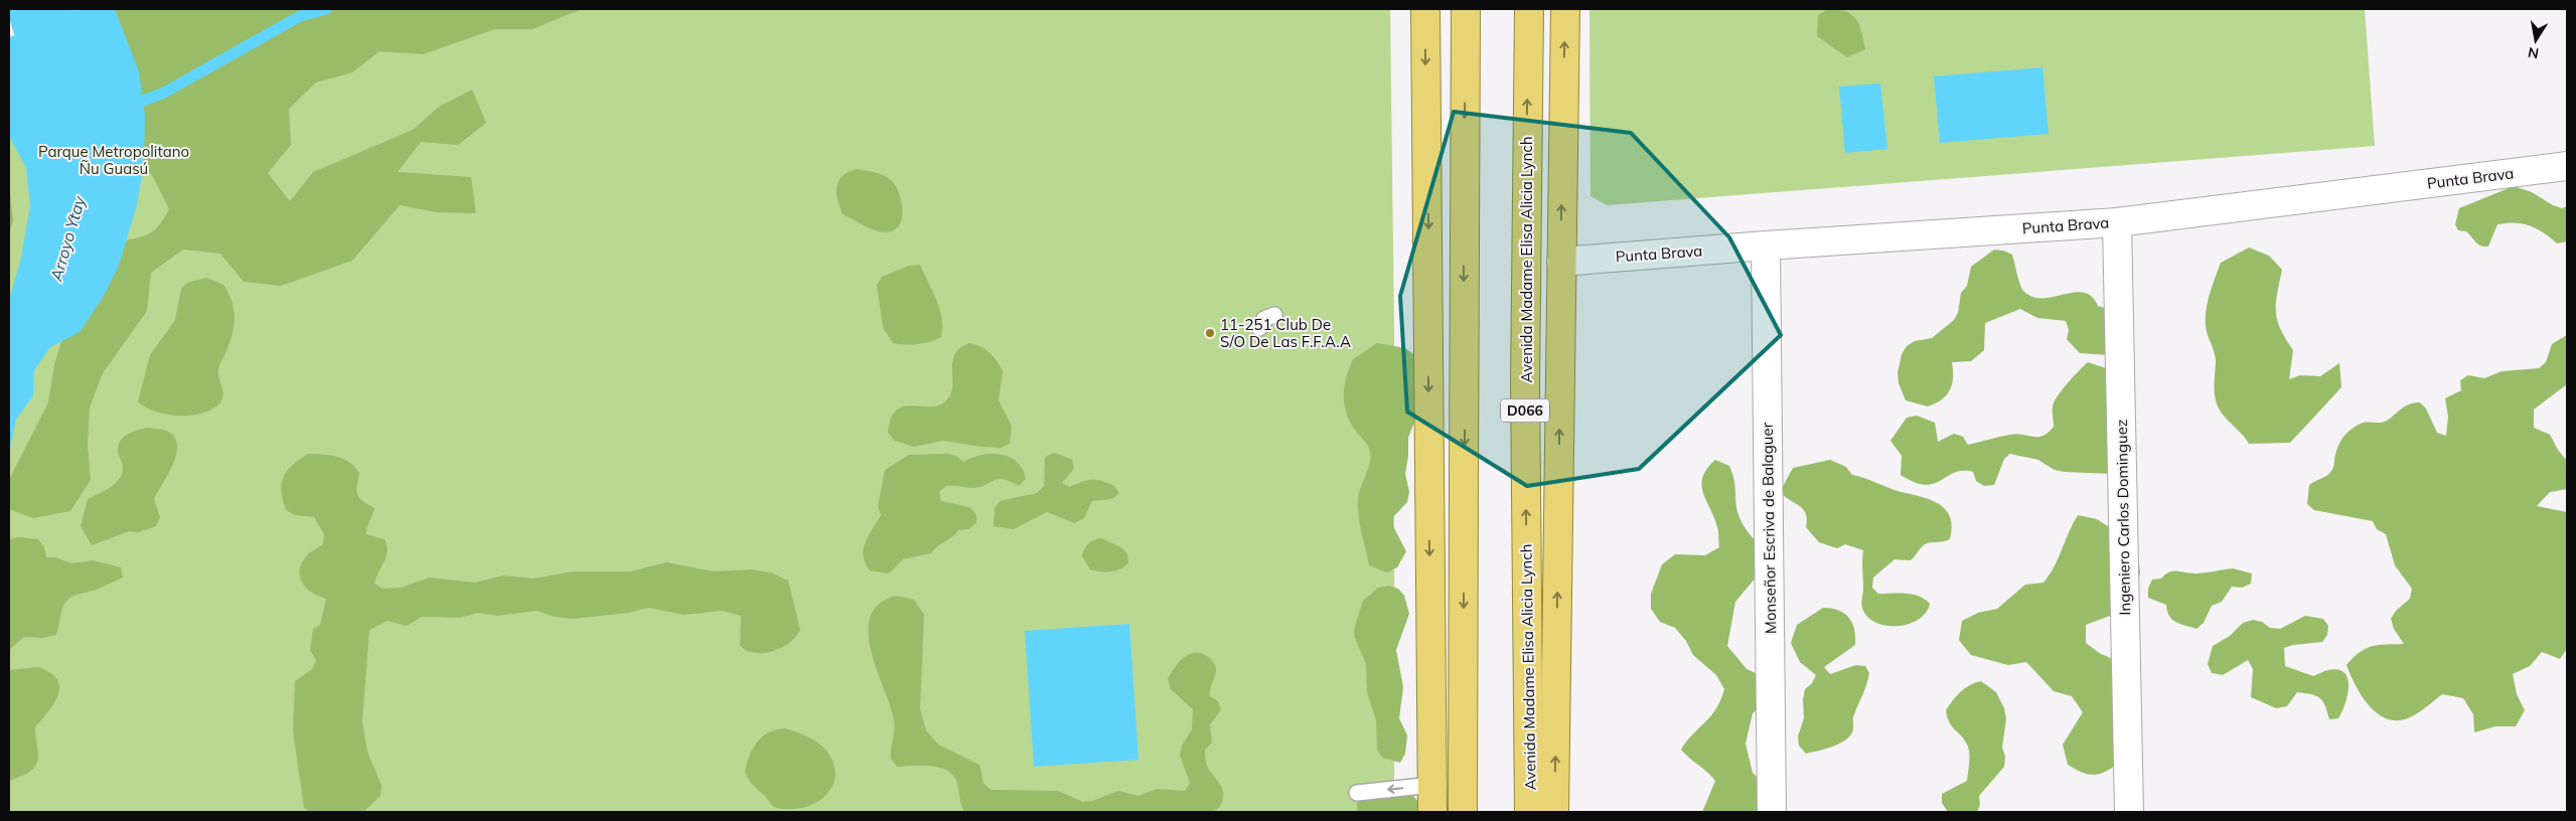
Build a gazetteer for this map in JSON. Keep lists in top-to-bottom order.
{
  "streets": {
    "highway": ["Avenida Madame Elisa Alicia Lynch", "D066"],
    "street": ["Punta Brava", "Ingeniero Carlos Dominguez", "Monseñor Escriva de Balaguer"]
  },
  "crossings": [
    ["Punta Brava", "Ingeniero Carlos Dominguez"],
    ["Punta Brava", "Monseñor Escriva de Balaguer"]
  ],
  "water": ["Arroyo Ytay"],
  "parks": ["Parque Metropolitano Ñu Guasú"],
  "places": ["11-251 Club De S/O De Las F.F.A.A"],
  "north": "bottom"
}
